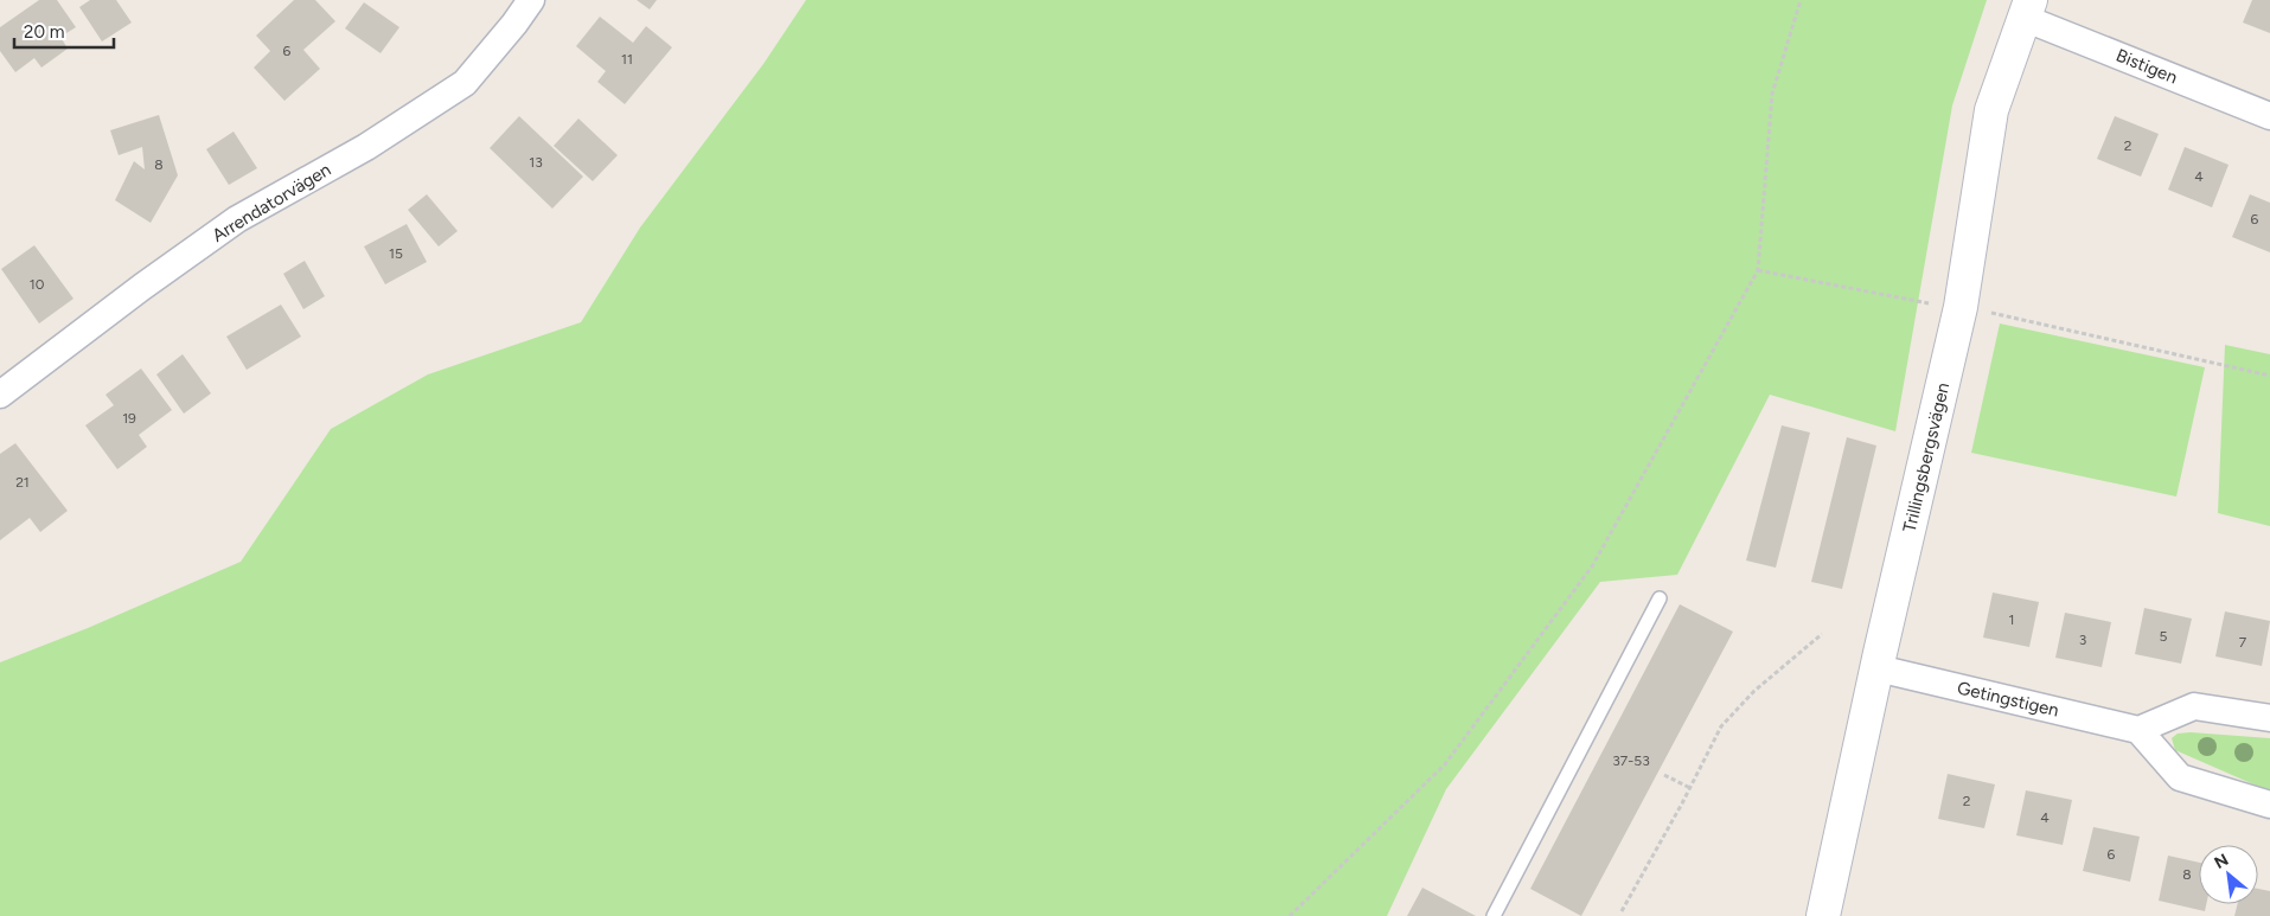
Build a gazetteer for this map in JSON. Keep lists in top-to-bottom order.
{
  "streets": {
    "street": [
      "Bistigen",
      "Arrendatorvägen",
      "Trillingsbergsvägen",
      "Getingstigen"
    ]
  },
  "crossings": [
    ["Bistigen", "Trillingsbergsvägen"],
    ["Trillingsbergsvägen", "Getingstigen"]
  ],
  "house_numbers": [
    "6",
    "11",
    "2",
    "13",
    "8",
    "4",
    "6",
    "15",
    "10",
    "19",
    "21",
    "1",
    "5",
    "3",
    "7",
    "37-53",
    "2",
    "4",
    "6",
    "8"
  ],
  "scale_bar": "20 m",
  "north": "top left"
}
